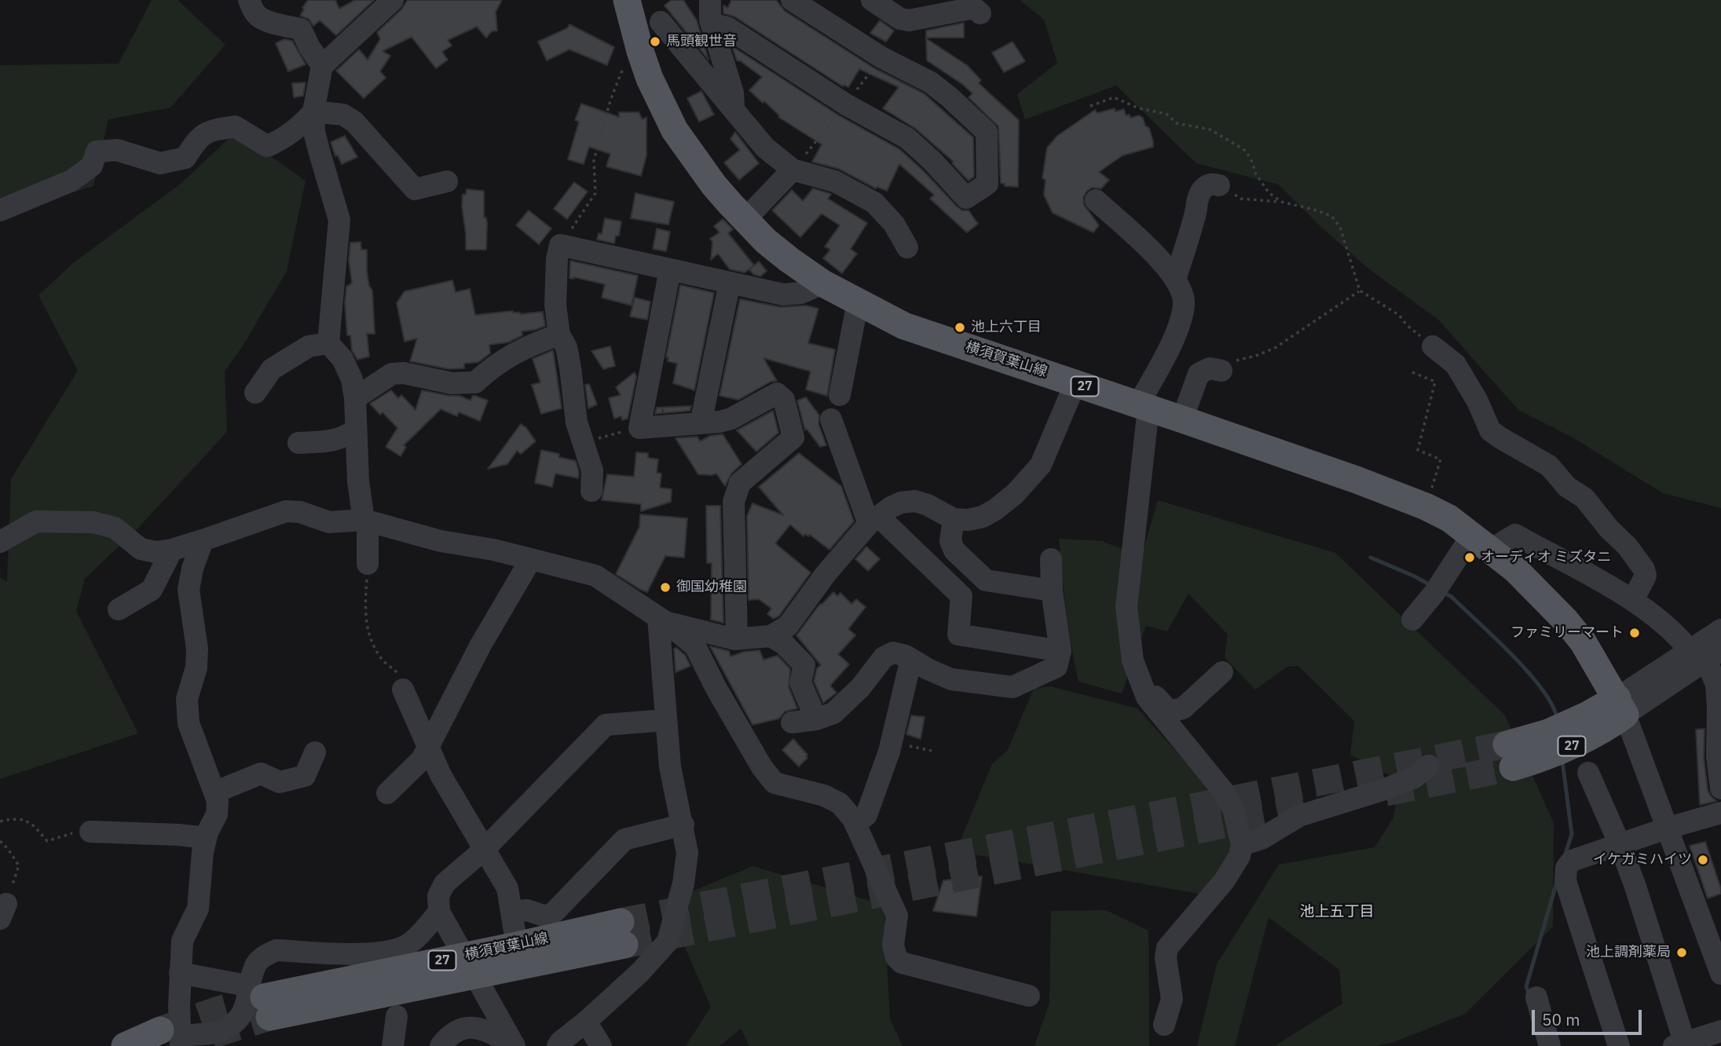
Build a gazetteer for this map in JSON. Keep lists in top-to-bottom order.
{
  "streets": {
    "main road": ["横須賀葉山線", "27"]
  },
  "crossings": [
    ["横須賀葉山線", "27"]
  ],
  "districts": ["池上五丁目"],
  "places": [
    "馬頭観世音",
    "池上六丁目",
    "オーディオ ミズタニ",
    "御国幼稚園",
    "ファミリーマート",
    "イケガミハイツ",
    "池上調剤薬局"
  ],
  "scale_bar": "50 m"
}
